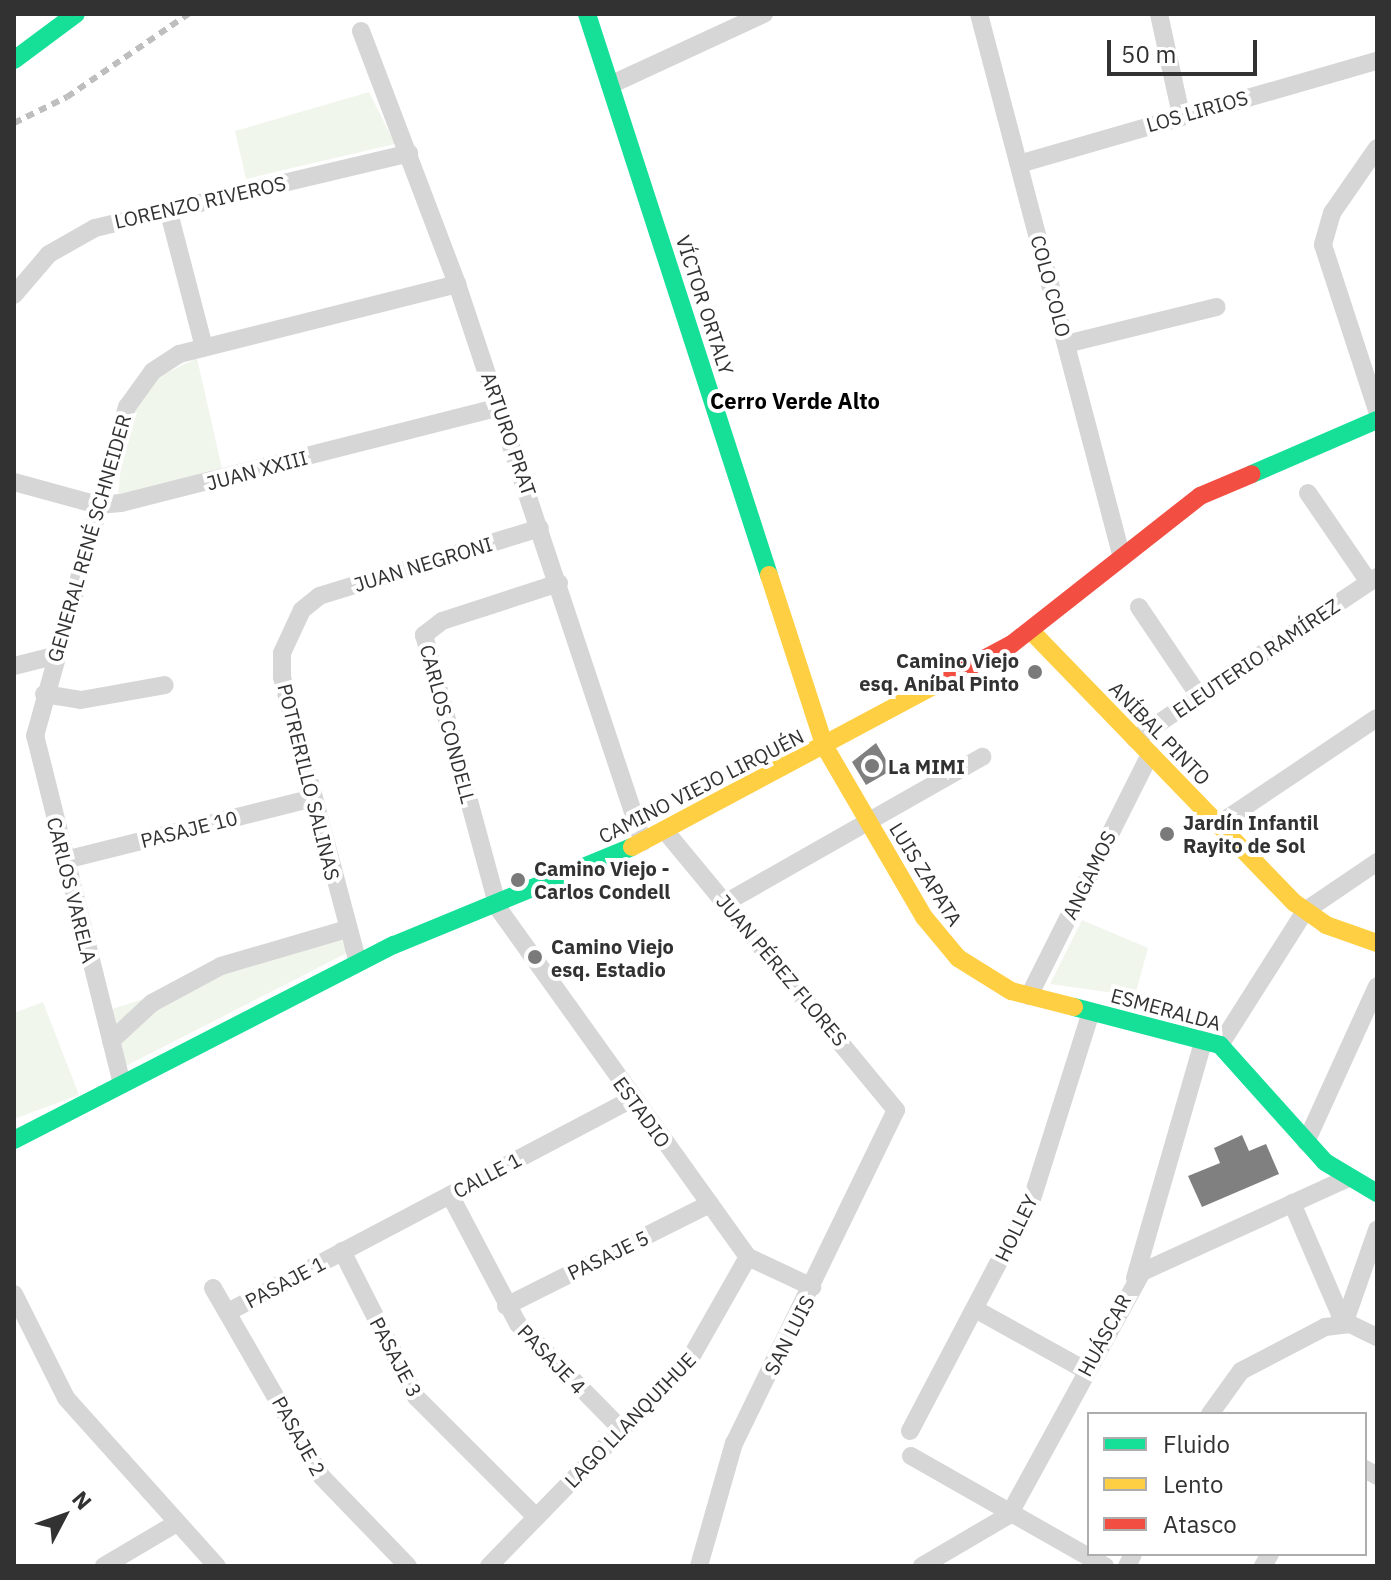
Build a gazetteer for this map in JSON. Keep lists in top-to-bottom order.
{
  "streets": {
    "street": [
      "LOS LIRIOS",
      "LORENZO RIVEROS",
      "COLO COLO",
      "VÍCTOR ORTALY",
      "ARTURO PRAT",
      "JUAN XXIII",
      "GENERAL RENÉ SCHNEIDER",
      "JUAN NEGRONI",
      "ELEUTERIO RAMÍREZ",
      "CARLOS CONDELL",
      "ANÍBAL PINTO",
      "POTRERILLO SALINAS",
      "CAMINO VIEJO LIRQUÉN",
      "PASAJE 10",
      "LUIS ZAPATA",
      "ANGAMOS",
      "CARLOS VARELA",
      "JUAN PÉREZ FLORES",
      "ESMERALDA",
      "ESTADIO",
      "CALLE 1",
      "HOLLEY",
      "PASAJE 5",
      "PASAJE 1",
      "SAN LUIS",
      "HUÁSCAR",
      "PASAJE 3",
      "PASAJE 4",
      "LAGO LLANQUIHUE",
      "PASAJE 2"
    ]
  },
  "crossings": [
    ["LOS LIRIOS", "COLO COLO"],
    ["LORENZO RIVEROS", "ARTURO PRAT"],
    ["COLO COLO", "CAMINO VIEJO LIRQUÉN"],
    ["VÍCTOR ORTALY", "CAMINO VIEJO LIRQUÉN"],
    ["VÍCTOR ORTALY", "LUIS ZAPATA"],
    ["ARTURO PRAT", "JUAN XXIII"],
    ["ARTURO PRAT", "GENERAL RENÉ SCHNEIDER"],
    ["ARTURO PRAT", "JUAN NEGRONI"],
    ["ARTURO PRAT", "CARLOS CONDELL"],
    ["ARTURO PRAT", "CAMINO VIEJO LIRQUÉN"],
    ["JUAN XXIII", "GENERAL RENÉ SCHNEIDER"],
    ["GENERAL RENÉ SCHNEIDER", "CARLOS VARELA"],
    ["JUAN NEGRONI", "POTRERILLO SALINAS"],
    ["ELEUTERIO RAMÍREZ", "ANÍBAL PINTO"],
    ["CARLOS CONDELL", "CAMINO VIEJO LIRQUÉN"],
    ["CARLOS CONDELL", "ESTADIO"],
    ["ANÍBAL PINTO", "CAMINO VIEJO LIRQUÉN"],
    ["ANÍBAL PINTO", "ANGAMOS"],
    ["POTRERILLO SALINAS", "CAMINO VIEJO LIRQUÉN"],
    ["POTRERILLO SALINAS", "PASAJE 10"],
    ["CAMINO VIEJO LIRQUÉN", "LUIS ZAPATA"],
    ["CAMINO VIEJO LIRQUÉN", "CARLOS VARELA"],
    ["CAMINO VIEJO LIRQUÉN", "JUAN PÉREZ FLORES"],
    ["CAMINO VIEJO LIRQUÉN", "ESTADIO"],
    ["PASAJE 10", "CARLOS VARELA"],
    ["LUIS ZAPATA", "ANGAMOS"],
    ["LUIS ZAPATA", "JUAN PÉREZ FLORES"],
    ["LUIS ZAPATA", "ESMERALDA"],
    ["ANGAMOS", "ESMERALDA"],
    ["JUAN PÉREZ FLORES", "SAN LUIS"],
    ["ESMERALDA", "HOLLEY"],
    ["ESMERALDA", "HUÁSCAR"],
    ["ESTADIO", "CALLE 1"],
    ["ESTADIO", "PASAJE 5"],
    ["ESTADIO", "SAN LUIS"],
    ["ESTADIO", "LAGO LLANQUIHUE"],
    ["CALLE 1", "PASAJE 1"],
    ["CALLE 1", "PASAJE 3"],
    ["CALLE 1", "PASAJE 4"],
    ["PASAJE 5", "PASAJE 4"],
    ["PASAJE 1", "PASAJE 3"],
    ["PASAJE 1", "PASAJE 2"],
    ["PASAJE 3", "LAGO LLANQUIHUE"],
    ["PASAJE 4", "LAGO LLANQUIHUE"]
  ],
  "districts": ["Cerro Verde Alto"],
  "places": [
    "Camino Viejo esq. Aníbal Pinto",
    "La MIMI",
    "Jardín Infantil Rayito de Sol",
    "Camino Viejo - Carlos Condell",
    "Camino Viejo esq. Estadio"
  ],
  "legend": ["Fluido", "Lento", "Atasco"],
  "scale_bar": "50 m",
  "north": "top right"
}
